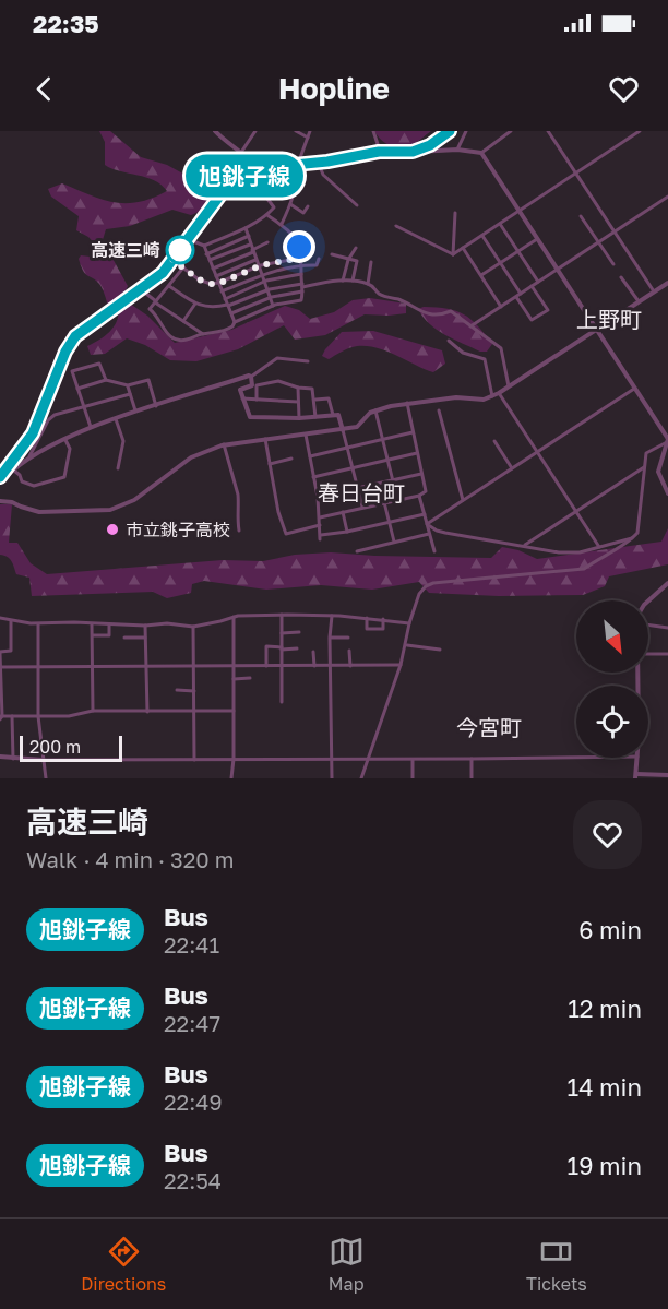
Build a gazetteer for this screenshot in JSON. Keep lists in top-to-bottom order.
{
  "districts": ["上野町", "春日台町", "今宮町"],
  "places": ["高速三崎", "市立銚子高校"],
  "lines": ["bus line 旭銚子線"],
  "scale_bar": "200 m",
  "north": "bottom right",
  "page": {
    "status": "22:35",
    "header": "Hopline",
    "on_map": "旭銚子線",
    "scale": "200 m",
    "heading": ["高速三崎", "Walk · 4 min · 320 m"],
    "list": [
      {
        "mark": "旭銚子線",
        "name": "Bus",
        "note": "22:41",
        "value": "6 min"
      },
      {
        "mark": "旭銚子線",
        "name": "Bus",
        "note": "22:47",
        "value": "12 min"
      },
      {
        "mark": "旭銚子線",
        "name": "Bus",
        "note": "22:49",
        "value": "14 min"
      },
      {
        "mark": "旭銚子線",
        "name": "Bus",
        "note": "22:54",
        "value": "19 min"
      }
    ],
    "tabs": ["Directions", "Map", "Tickets"]
  }
}
